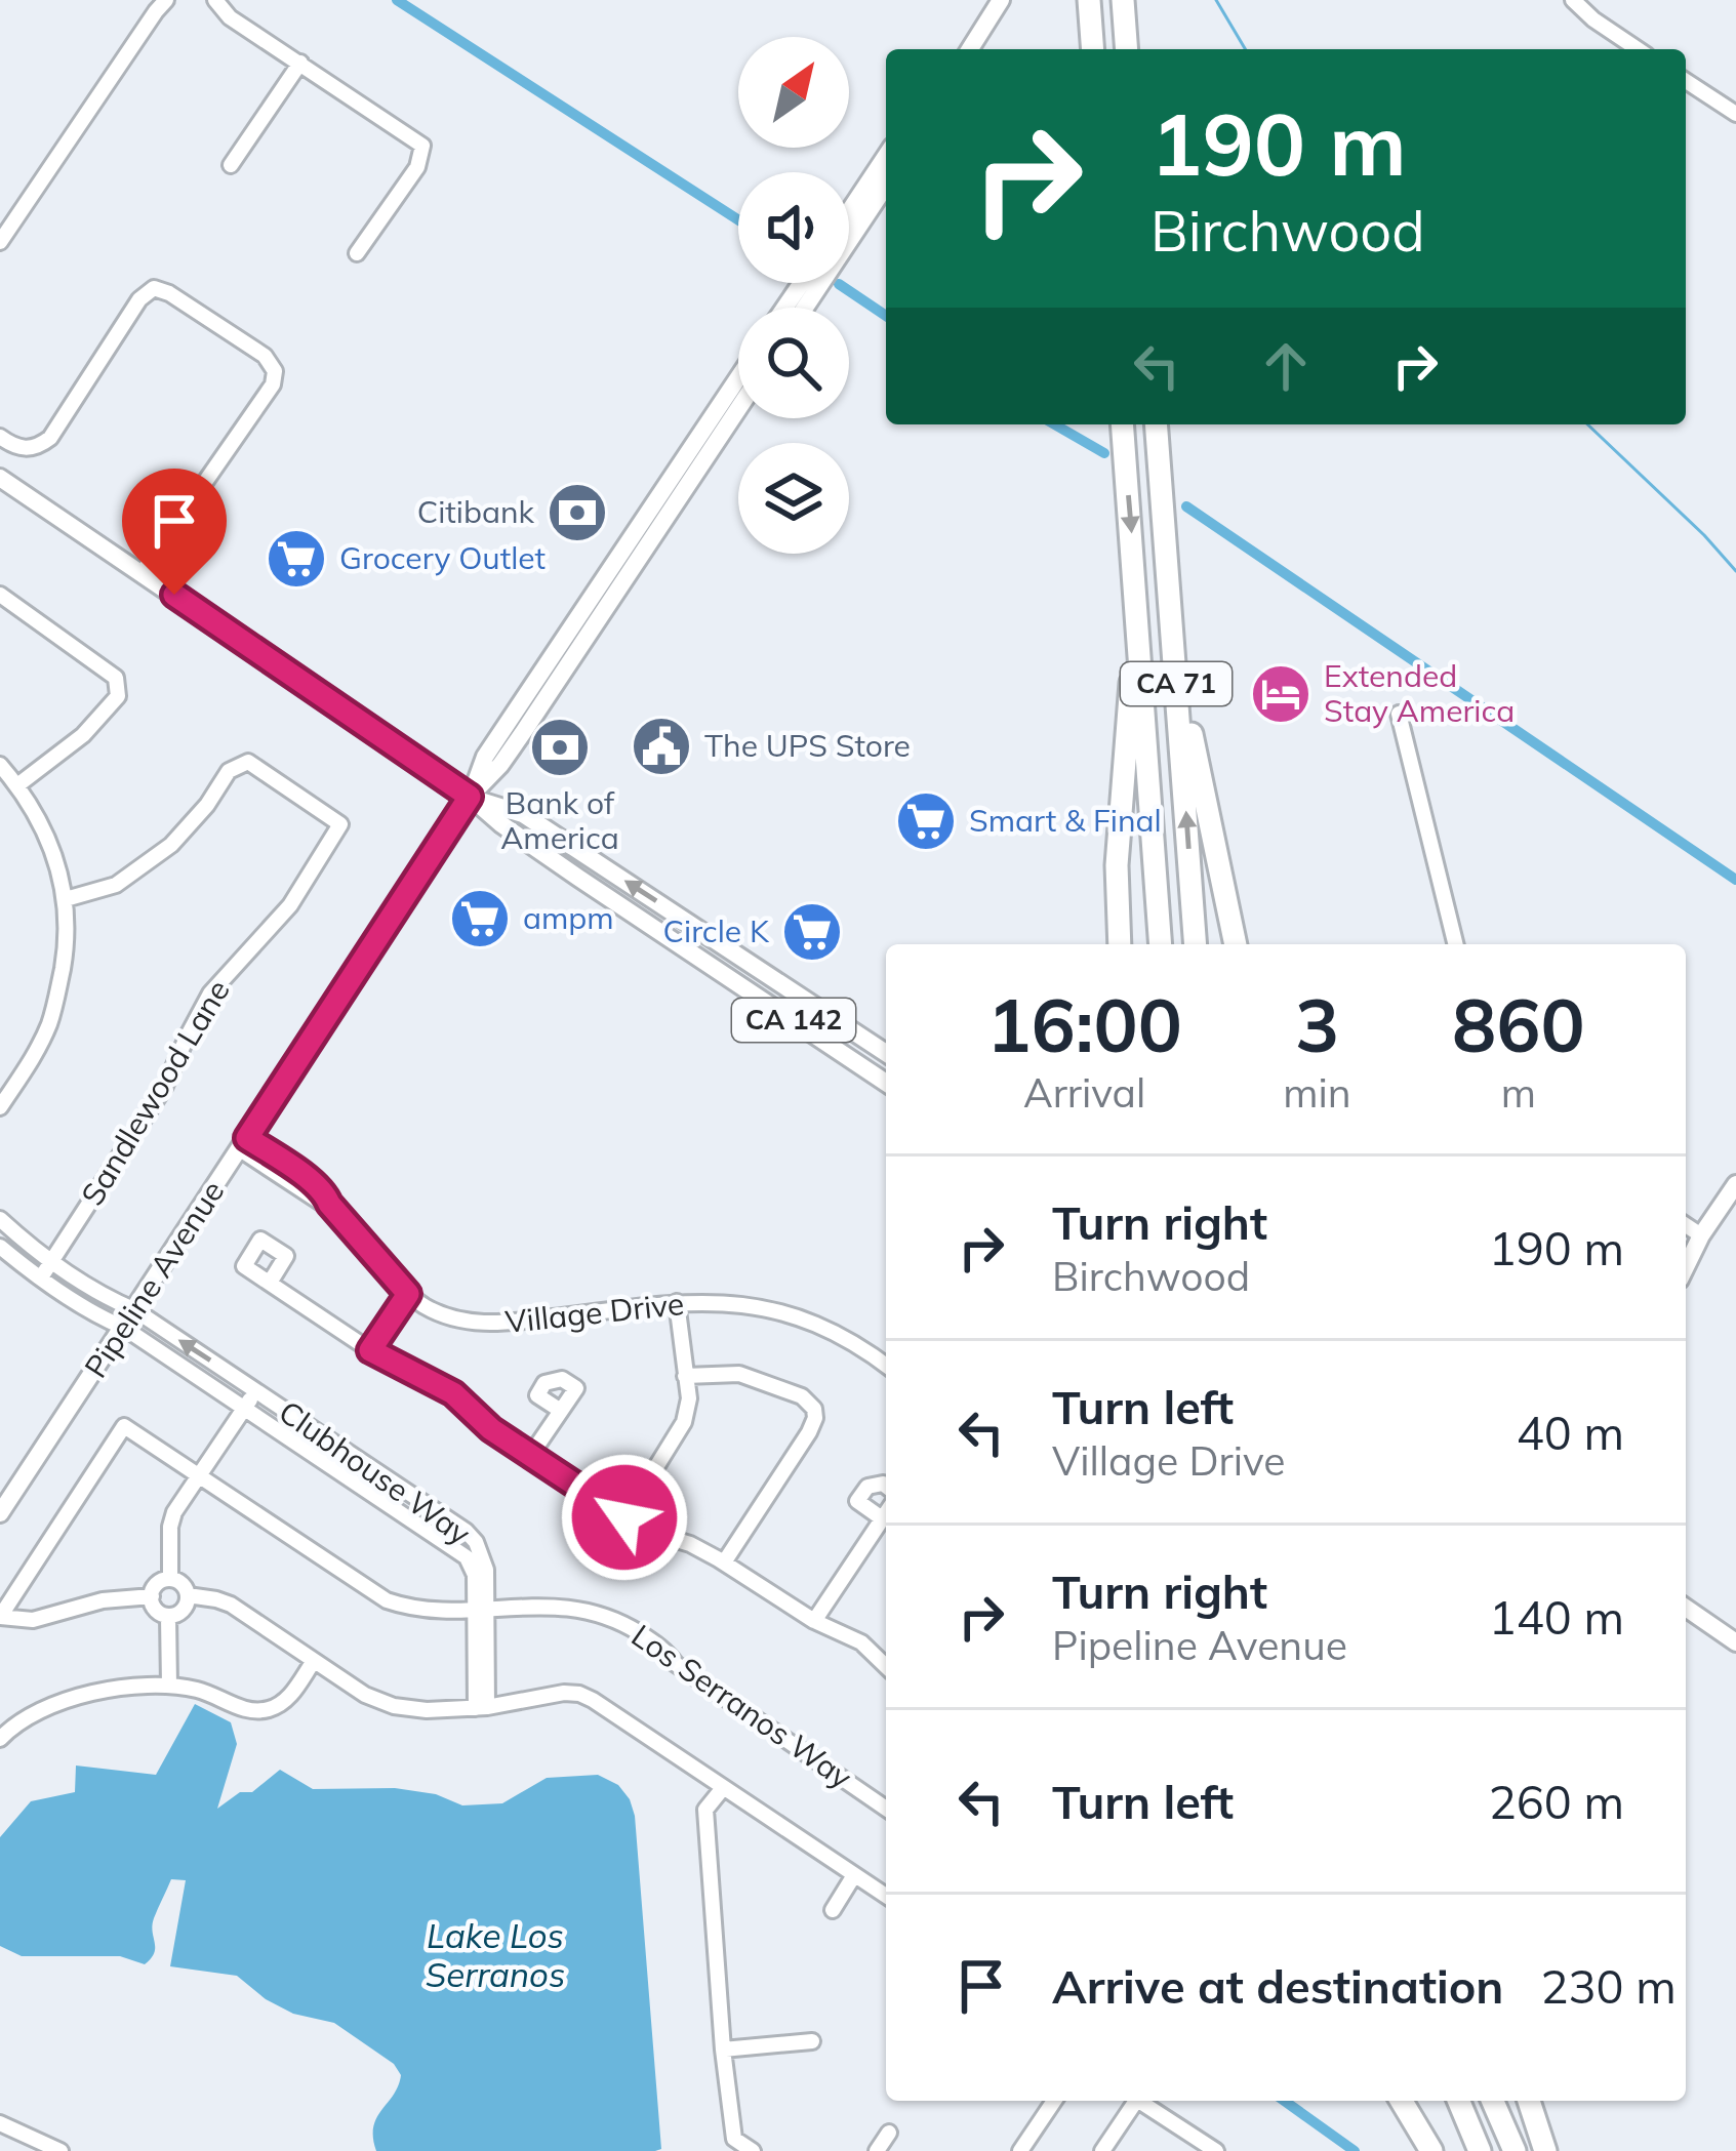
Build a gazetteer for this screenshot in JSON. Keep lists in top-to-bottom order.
{
  "streets": {
    "highway": ["CA 71"],
    "main road": ["CA 142", "Pipeline Avenue"],
    "street": [
      "Sandlewood Lane",
      "Village Drive",
      "Clubhouse Way",
      "Los Serranos Way"
    ]
  },
  "crossings": [
    ["CA 142", "Pipeline Avenue"],
    ["Sandlewood Lane", "Clubhouse Way"],
    ["Pipeline Avenue", "Village Drive"],
    ["Pipeline Avenue", "Clubhouse Way"],
    ["Clubhouse Way", "Los Serranos Way"]
  ],
  "water": ["Lake Los Serranos"],
  "places": {
    "bank": ["Citibank", "Bank of America"],
    "supermarket": [
      "Grocery Outlet",
      "Smart & Final",
      "ampm",
      "Circle K"
    ],
    "hotel": ["Extended Stay America"],
    "public building": ["The UPS Store"]
  },
  "north": "top right",
  "page": {
    "turn": ["190 m", "Birchwood"],
    "eta": [
      "16:00",
      "Arrival",
      "3",
      "min",
      "860",
      "m"
    ],
    "list": [
      {
        "name": "Turn right",
        "note": "Birchwood",
        "value": "190 m"
      },
      {
        "name": "Turn left",
        "note": "Village Drive",
        "value": "40 m"
      },
      {
        "name": "Turn right",
        "note": "Pipeline Avenue",
        "value": "140 m"
      },
      {
        "name": "Turn left",
        "value": "260 m"
      },
      {
        "name": "Arrive at destination",
        "value": "230 m"
      }
    ]
  }
}
